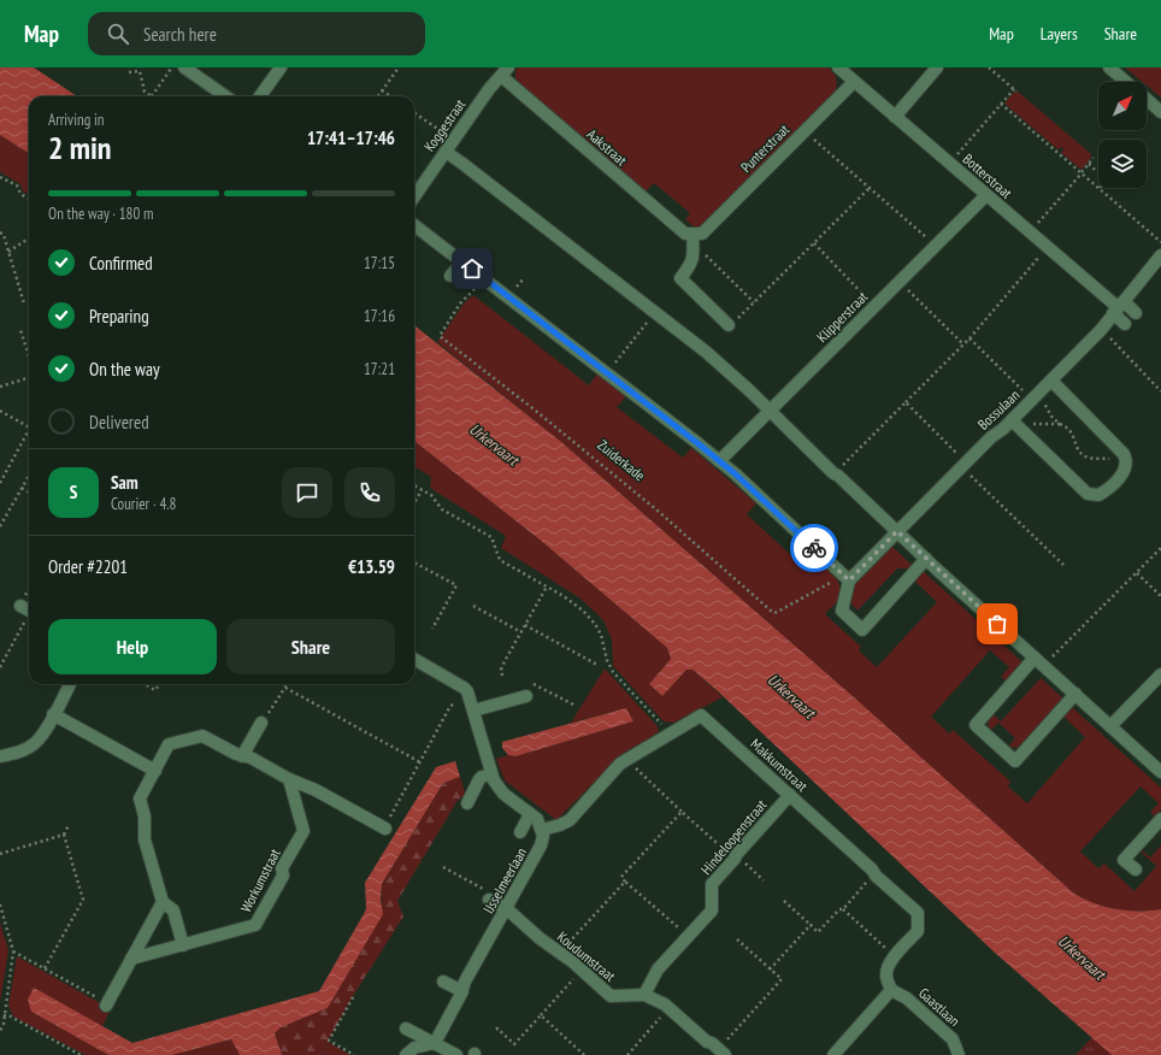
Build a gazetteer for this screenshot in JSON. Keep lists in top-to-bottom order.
{
  "streets": {
    "street": [
      "Koggestraat",
      "Aakstraat",
      "Punterstraat",
      "Botterstraat",
      "Klipperstraat",
      "Bossulaan",
      "Makkumstraat",
      "Hindeloopenstraat",
      "Workumstraat",
      "IJsselmeerlaan",
      "Koudumstraat",
      "Gaastlaan"
    ],
    "path": ["Zuiderkade"]
  },
  "crossings": [
    ["Koggestraat", "Aakstraat"],
    ["Aakstraat", "Punterstraat"],
    ["Punterstraat", "Botterstraat"],
    ["Botterstraat", "Klipperstraat"],
    ["Botterstraat", "Bossulaan"],
    ["Bossulaan", "Zuiderkade"],
    ["Makkumstraat", "Hindeloopenstraat"],
    ["Makkumstraat", "IJsselmeerlaan"],
    ["Makkumstraat", "Gaastlaan"],
    ["Hindeloopenstraat", "Koudumstraat"],
    ["IJsselmeerlaan", "Koudumstraat"]
  ],
  "water": ["Urkervaart"],
  "north": "top right",
  "page": {
    "header": "Map",
    "search": "Search here",
    "nav": ["Map", "Layers", "Share"],
    "heading": ["2 min", "Arriving in", "17:41–17:46"],
    "panel": [
      "Sam",
      "Courier · 4.8",
      "Order #2201",
      "€13.59"
    ],
    "bar": "On the way · 180 m",
    "list": [
      ["Confirmed", "17:15"],
      ["Preparing", "17:16"],
      ["On the way", "17:21"],
      "Delivered"
    ],
    "round": "S",
    "buttons": ["Help", "Share"]
  }
}
